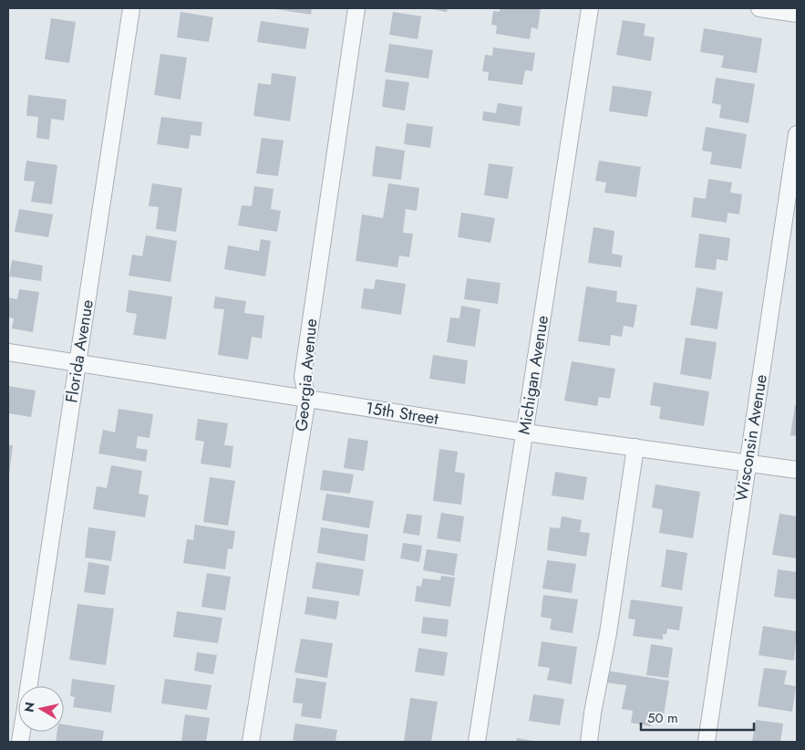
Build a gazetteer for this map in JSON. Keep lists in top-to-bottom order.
{
  "streets": {
    "street": [
      "Florida Avenue",
      "Georgia Avenue",
      "Michigan Avenue",
      "15th Street",
      "Wisconsin Avenue"
    ]
  },
  "crossings": [
    ["Florida Avenue", "15th Street"],
    ["Georgia Avenue", "15th Street"],
    ["Michigan Avenue", "15th Street"],
    ["15th Street", "Wisconsin Avenue"]
  ],
  "scale_bar": "50 m",
  "north": "left"
}
